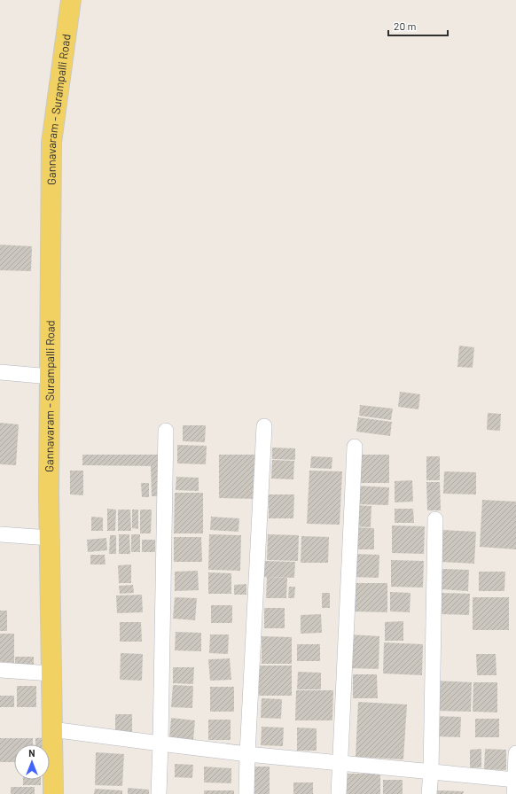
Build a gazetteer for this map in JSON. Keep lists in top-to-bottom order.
{
  "streets": {
    "main road": ["Gannavaram - Surampalli Road"]
  },
  "scale_bar": "20 m",
  "north": "top"
}
